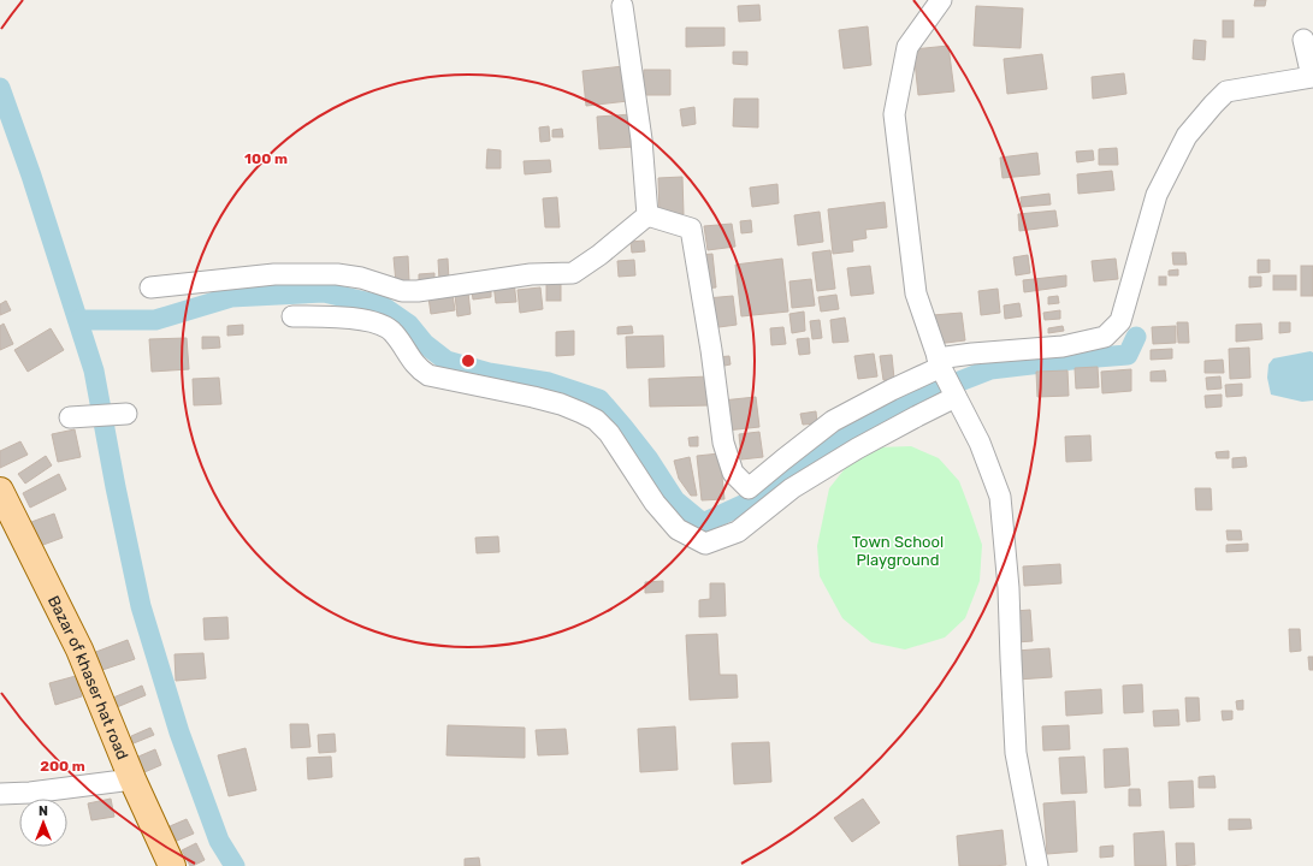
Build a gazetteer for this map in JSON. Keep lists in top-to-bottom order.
{
  "streets": {
    "main road": ["Bazar of khaser hat road"]
  },
  "parks": ["Town School Playground"],
  "north": "top",
  "rings": ["100 m", "200 m"]
}
